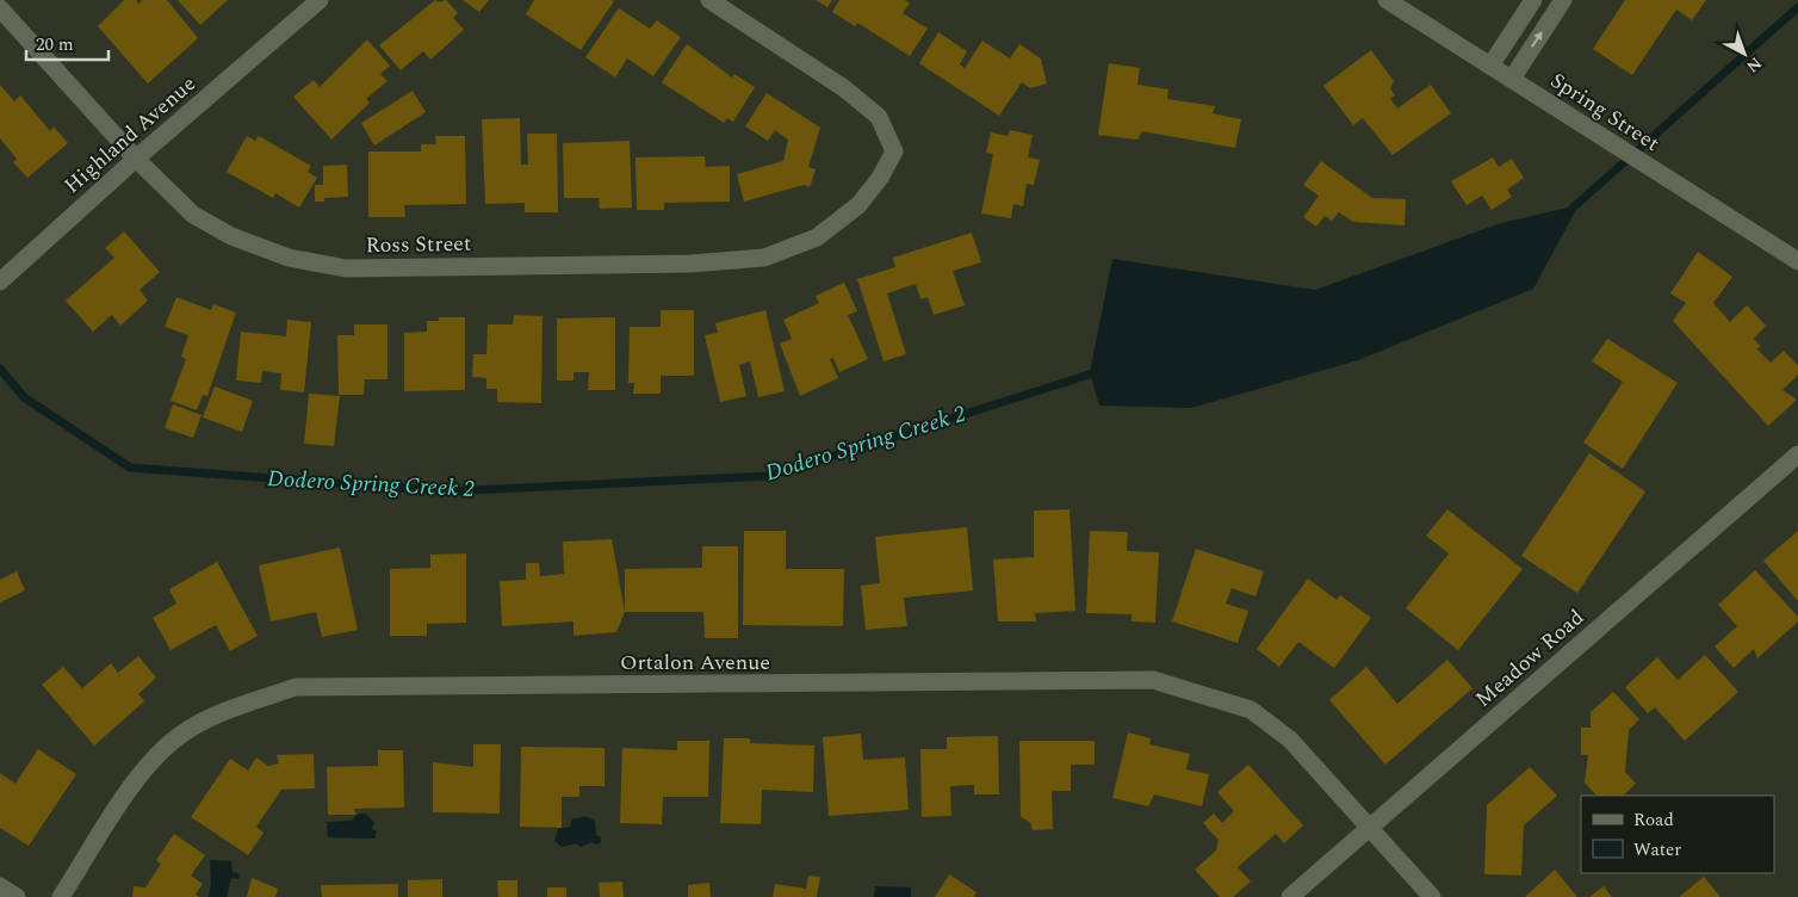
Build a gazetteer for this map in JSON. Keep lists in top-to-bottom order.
{
  "streets": {
    "street": [
      "Spring Street",
      "Highland Avenue",
      "Ross Street",
      "Meadow Road",
      "Ortalon Avenue"
    ]
  },
  "crossings": [
    ["Highland Avenue", "Ross Street"],
    ["Meadow Road", "Ortalon Avenue"]
  ],
  "water": ["Dodero Spring Creek 2"],
  "legend": ["Road", "Water"],
  "scale_bar": "20 m",
  "north": "bottom right"
}
